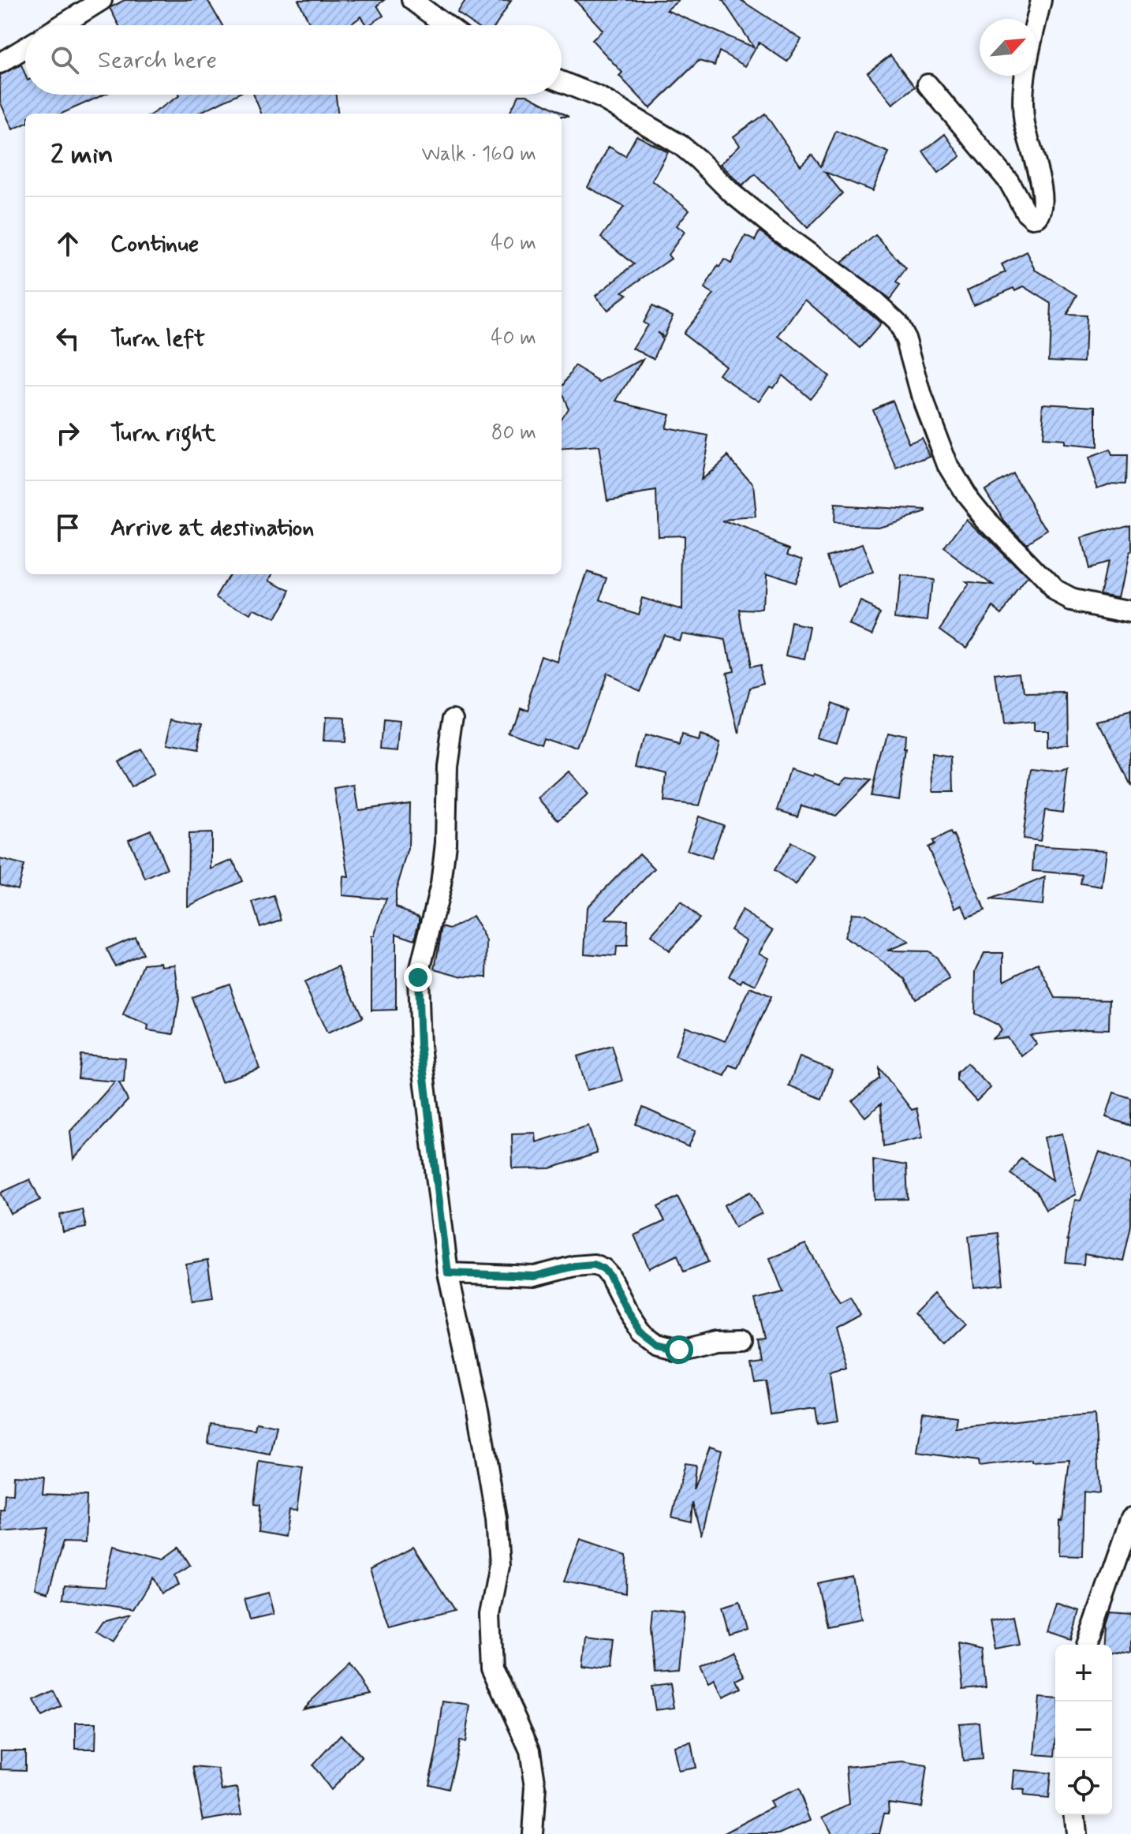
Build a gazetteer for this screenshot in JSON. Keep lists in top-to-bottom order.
{
  "north": "top right",
  "page": {
    "search": "Search here",
    "heading": ["2 min", "Walk · 160 m"],
    "list": [
      ["Continue", "40 m"],
      ["Turn left", "40 m"],
      ["Turn right", "80 m"],
      "Arrive at destination"
    ],
    "map_buttons": ["+", "−"]
  }
}
